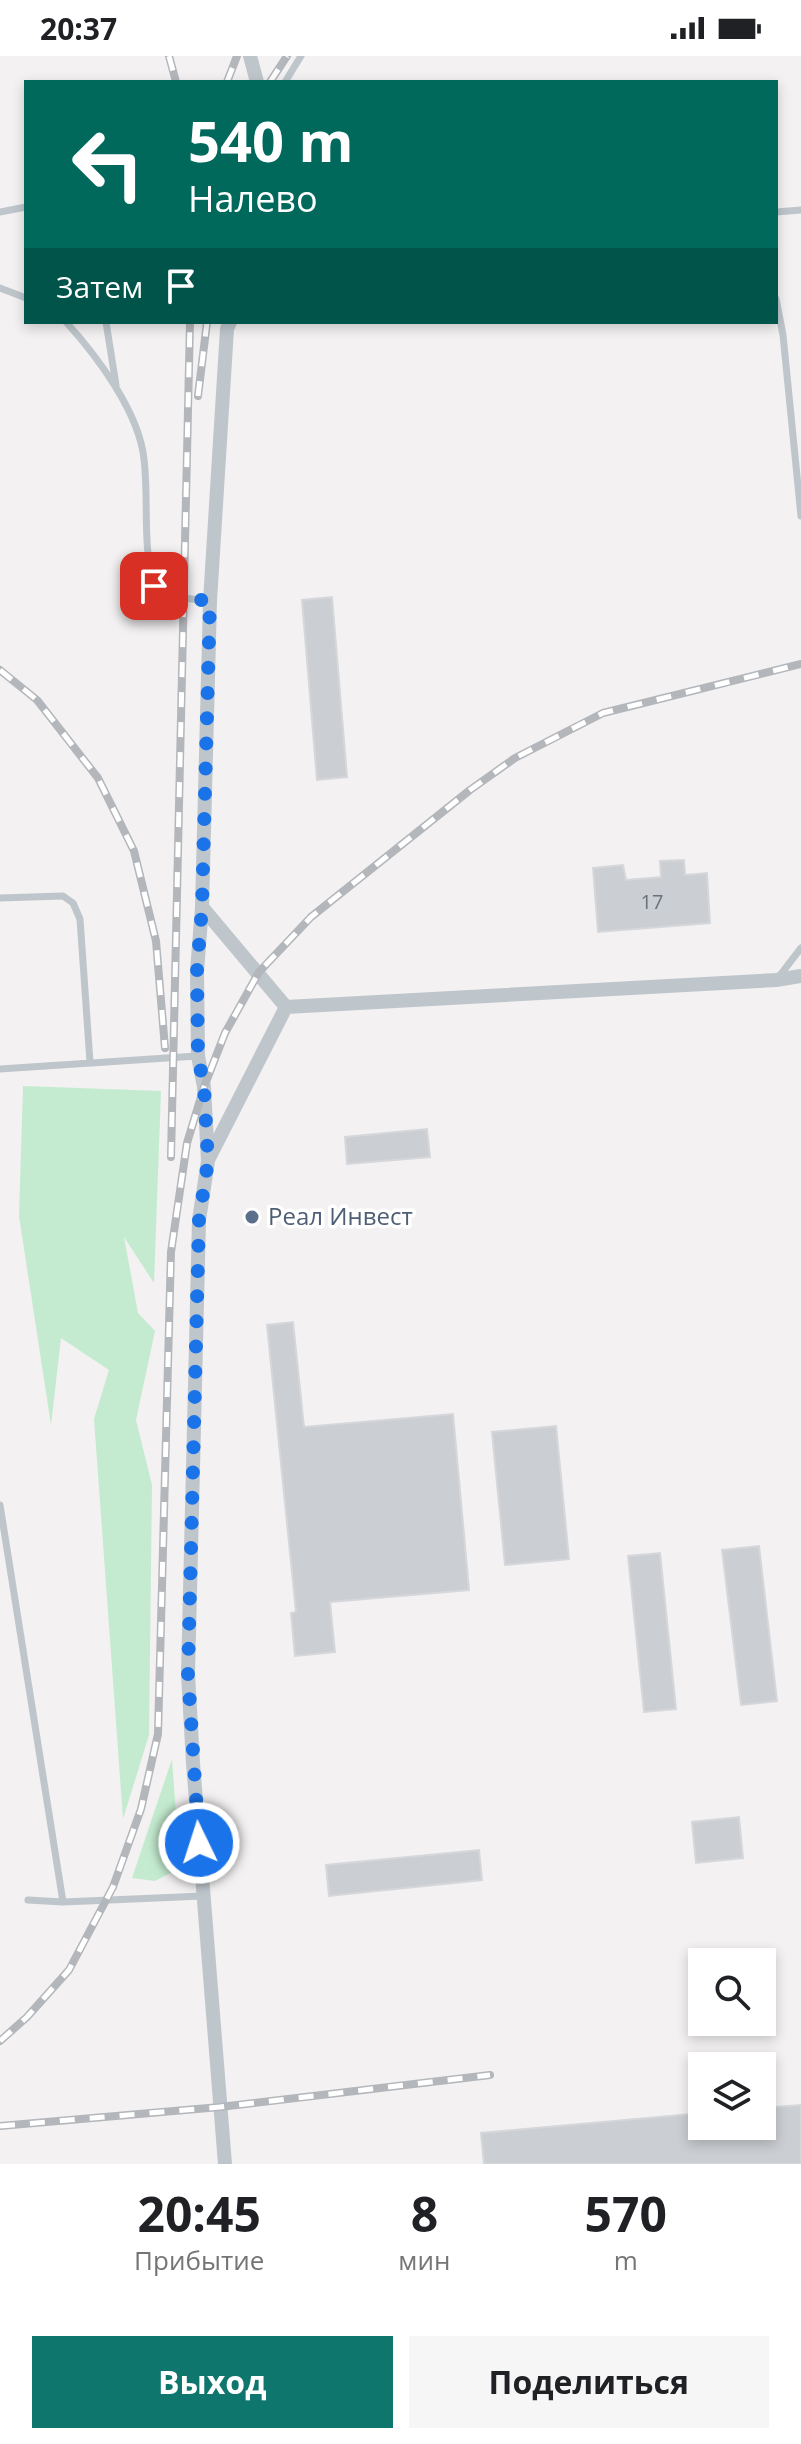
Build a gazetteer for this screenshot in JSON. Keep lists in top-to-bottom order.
{
  "places": ["Реал Инвест"],
  "house_numbers": ["17"],
  "page": {
    "status": "20:37",
    "turn": ["540 m", "Налево"],
    "then": "Затем",
    "eta": [
      "20:45",
      "Прибытие",
      "8",
      "мин",
      "570",
      "m"
    ],
    "buttons": ["Выход", "Поделиться"]
  }
}
